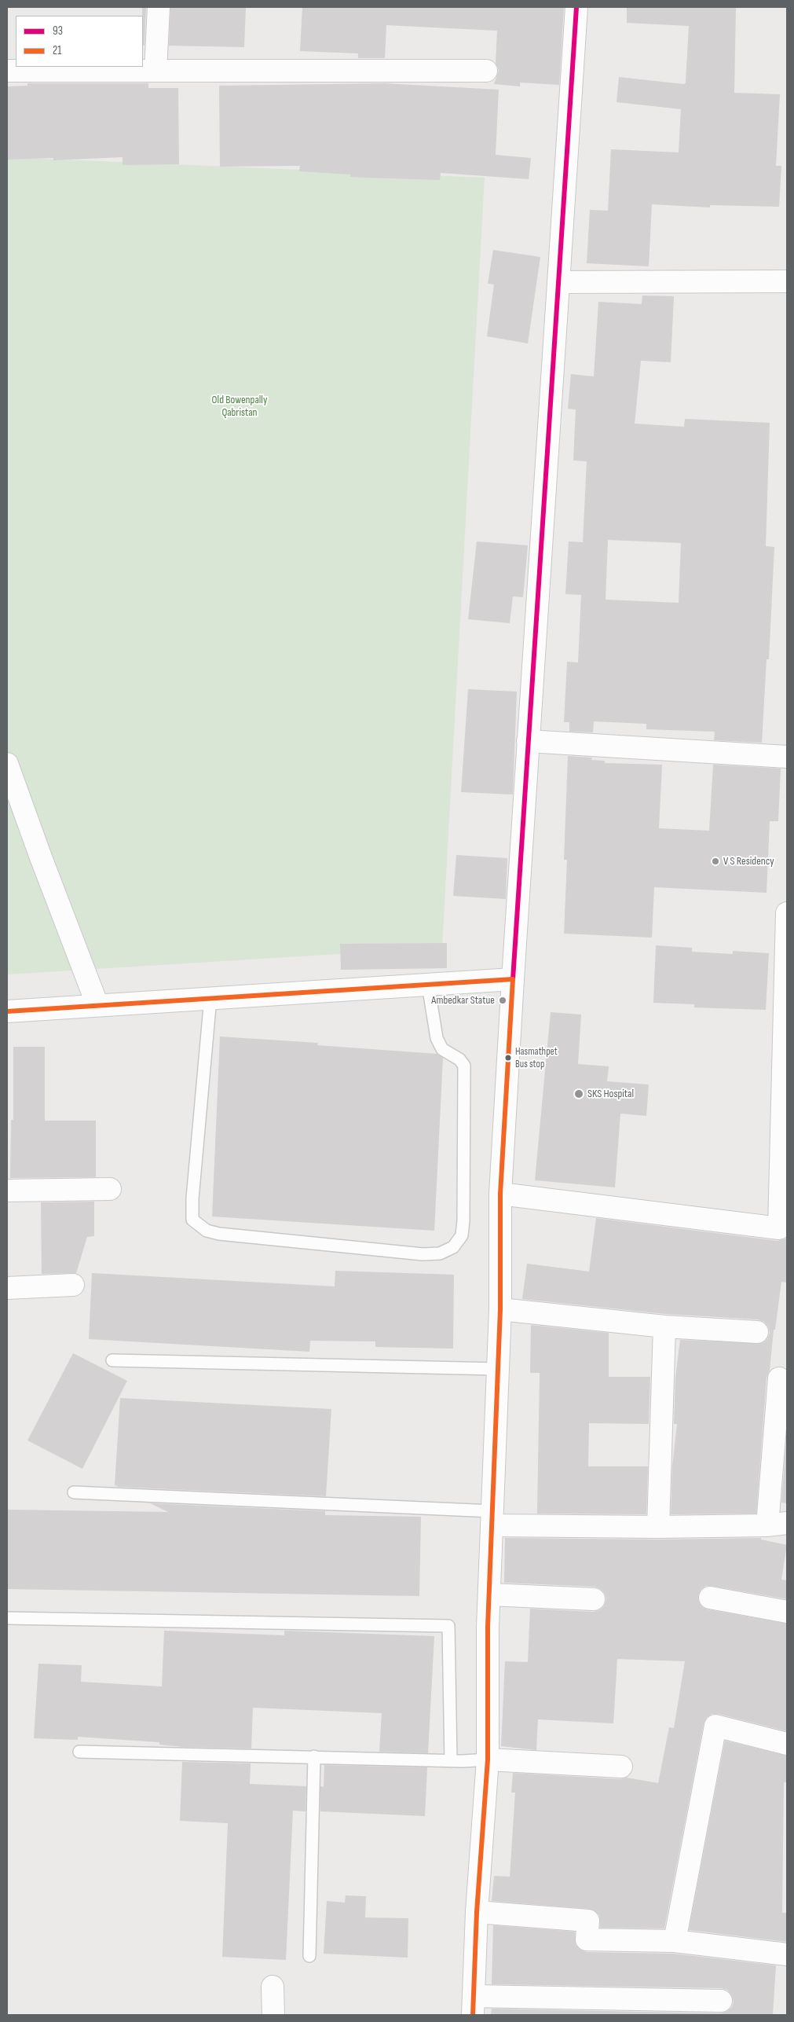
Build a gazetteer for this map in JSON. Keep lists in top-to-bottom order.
{
  "parks": ["Old Bowenpally Qabristan"],
  "places": [
    "V S Residency",
    "Ambedkar Statue",
    "Hasmathpet Bus stop",
    "SKS Hospital"
  ],
  "lines": ["transit line 93", "transit line 21"],
  "legend": ["93", "21"]
}
